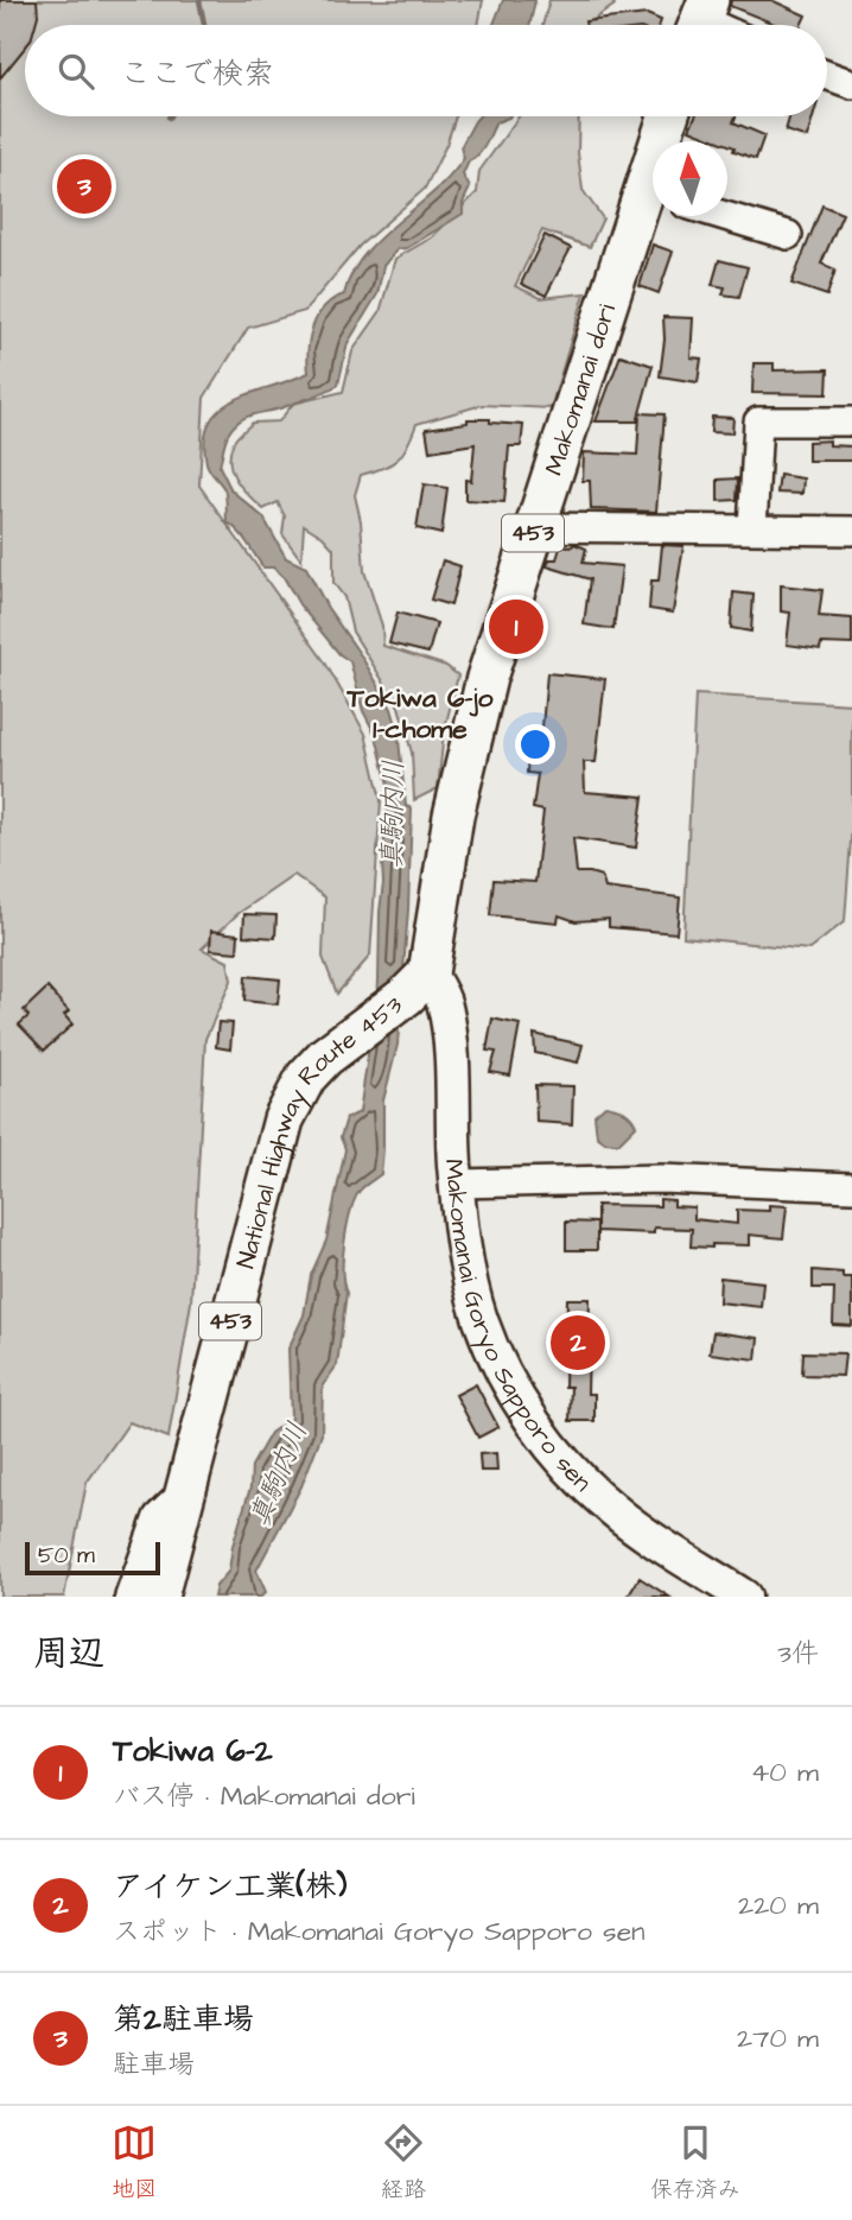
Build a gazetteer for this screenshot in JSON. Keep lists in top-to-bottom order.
{
  "streets": {
    "highway": ["Makomanai dori", "453", "National Highway Route 453"],
    "main road": ["Makomanai Goryo Sapporo sen"]
  },
  "crossings": [
    ["Makomanai dori", "National Highway Route 453"],
    ["Makomanai dori", "Makomanai Goryo Sapporo sen"],
    ["National Highway Route 453", "Makomanai Goryo Sapporo sen"]
  ],
  "districts": ["Tokiwa 6-jo 1-chome"],
  "water": ["真駒内川"],
  "scale_bar": "50 m",
  "north": "top",
  "page": {
    "search": "ここで検索",
    "pins": ["3", "1", "2"],
    "scale": "50 m",
    "heading": ["周辺", "3件"],
    "list": [
      {
        "mark": "1",
        "name": "Tokiwa 6-2",
        "note": "バス停 · Makomanai dori",
        "value": "40 m"
      },
      {
        "mark": "2",
        "name": "アイケン工業(株)",
        "note": "スポット · Makomanai Goryo Sapporo sen",
        "value": "220 m"
      },
      {
        "mark": "3",
        "name": "第2駐車場",
        "note": "駐車場",
        "value": "270 m"
      }
    ],
    "nav": ["地図", "経路", "保存済み"]
  }
}
